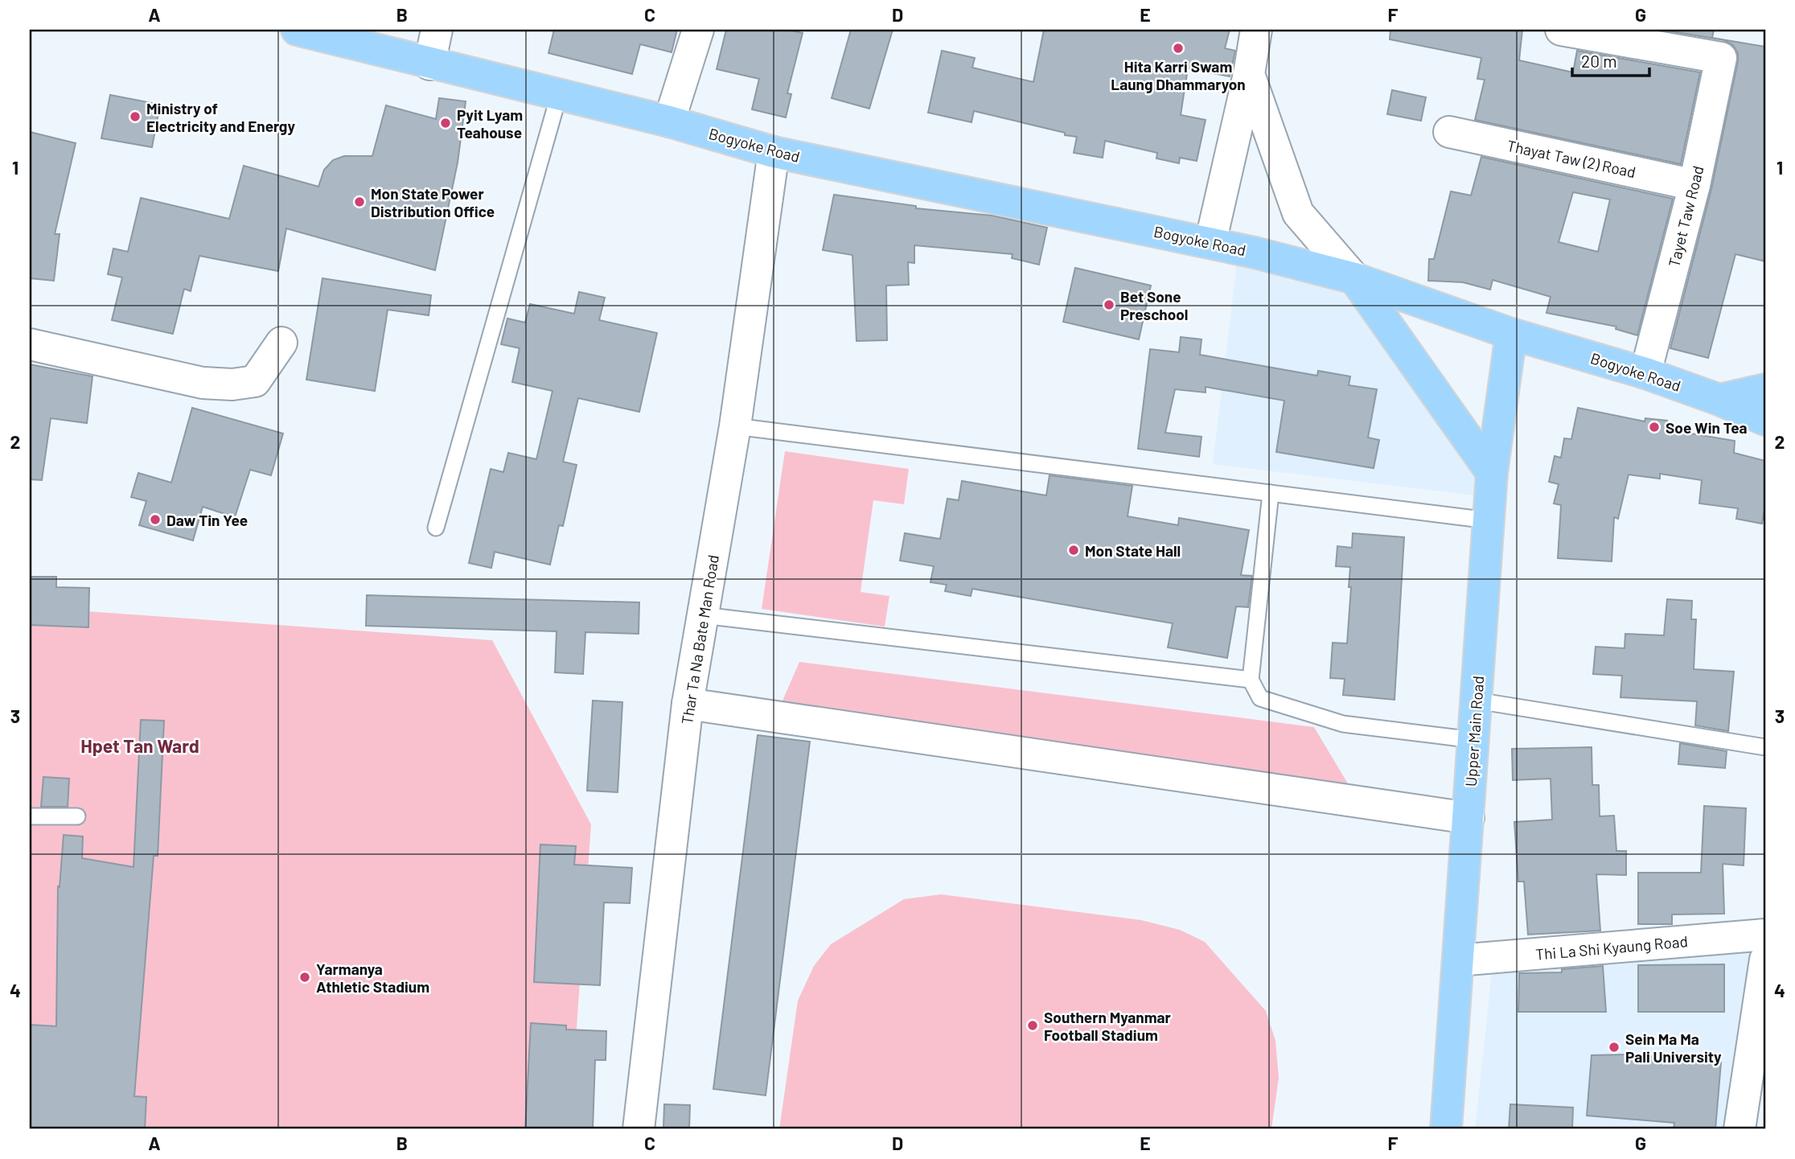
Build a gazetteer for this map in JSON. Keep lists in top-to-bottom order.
{
  "streets": {
    "main road": ["Bogyoke Road", "Upper Main Road"],
    "street": [
      "Thayat Taw (2) Road",
      "Tayet Taw Road",
      "Thar Ta Na Bate Man Road",
      "Thi La Shi Kyaung Road"
    ]
  },
  "crossings": [
    ["Bogyoke Road", "Tayet Taw Road"],
    ["Bogyoke Road", "Thar Ta Na Bate Man Road"],
    ["Bogyoke Road", "Upper Main Road"],
    ["Thayat Taw (2) Road", "Tayet Taw Road"],
    ["Upper Main Road", "Thi La Shi Kyaung Road"]
  ],
  "districts": ["Hpet Tan Ward"],
  "places": [
    "Hita Karri Swam Laung Dhammaryon",
    "Ministry of Electricity and Energy",
    "Pyit Lyam Teahouse",
    "Mon State Power Distribution Office",
    "Bet Sone Preschool",
    "Soe Win Tea",
    "Daw Tin Yee",
    "Mon State Hall",
    "Yarmanya Athletic Stadium",
    "Southern Myanmar Football Stadium",
    "Sein Ma Ma Pali University"
  ],
  "scale_bar": "20 m",
  "grid": {
    "columns": [
      "A",
      "B",
      "C",
      "D",
      "E",
      "F",
      "G"
    ],
    "rows": [
      "1",
      "2",
      "3",
      "4"
    ]
  }
}
